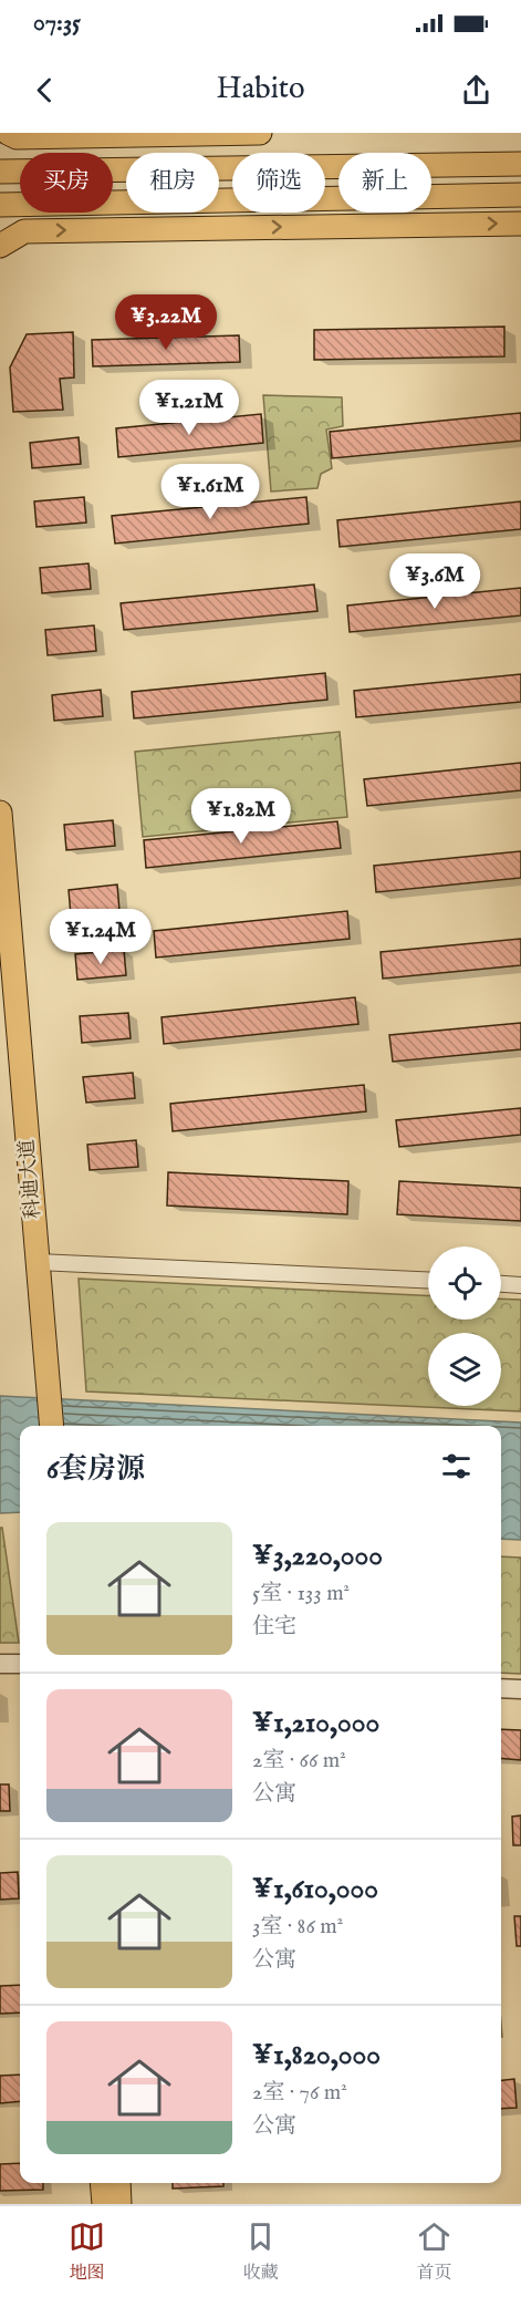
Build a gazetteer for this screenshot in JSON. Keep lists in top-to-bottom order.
{
  "streets": {
    "main road": ["科迪大道"]
  },
  "page": {
    "status": "07:35",
    "header": "Habito",
    "chip": [
      "买房",
      "租房",
      "筛选",
      "新上"
    ],
    "price": [
      "¥3.22M",
      "¥1.21M",
      "¥1.61M",
      "¥3.6M",
      "¥1.82M",
      "¥1.24M"
    ],
    "heading": "6套房源",
    "list": [
      {
        "name": "¥3,220,000",
        "note": "5室 · 133 m² · 住宅"
      },
      {
        "name": "¥1,210,000",
        "note": "2室 · 66 m² · 公寓"
      },
      {
        "name": "¥1,610,000",
        "note": "3室 · 86 m² · 公寓"
      },
      {
        "name": "¥1,820,000",
        "note": "2室 · 76 m² · 公寓"
      }
    ],
    "tabs": ["地图", "收藏", "首页"]
  }
}
